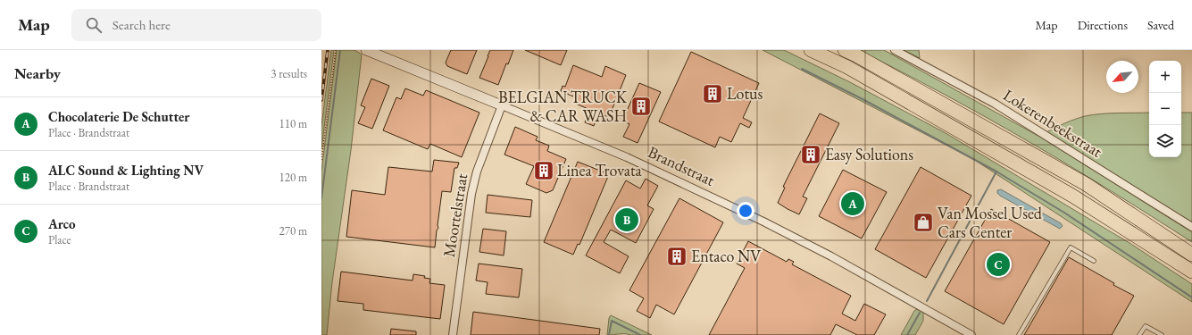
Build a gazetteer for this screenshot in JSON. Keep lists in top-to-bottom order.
{
  "streets": {
    "street": ["Lokerenbeekstraat", "Brandstraat", "Moortelstraat"]
  },
  "crossings": [
    ["Brandstraat", "Moortelstraat"]
  ],
  "places": {
    "building": [
      "Lotus",
      "BELGIAN TRUCK & CAR WASH",
      "Easy Solutions",
      "Linea Trovata",
      "Entaco NV"
    ],
    "shop": ["Van Mossel Used Cars Center"]
  },
  "north": "bottom left",
  "page": {
    "header": "Map",
    "search": "Search here",
    "nav": ["Map", "Directions", "Saved"],
    "heading": ["Nearby", "3 results"],
    "map_buttons": ["+", "−"],
    "list": [
      {
        "mark": "A",
        "name": "Chocolaterie De Schutter",
        "note": "Place · Brandstraat",
        "value": "110 m"
      },
      {
        "mark": "B",
        "name": "ALC Sound & Lighting NV",
        "note": "Place · Brandstraat",
        "value": "120 m"
      },
      {
        "mark": "C",
        "name": "Arco",
        "note": "Place",
        "value": "270 m"
      }
    ],
    "pins": ["A", "B", "C"]
  }
}
